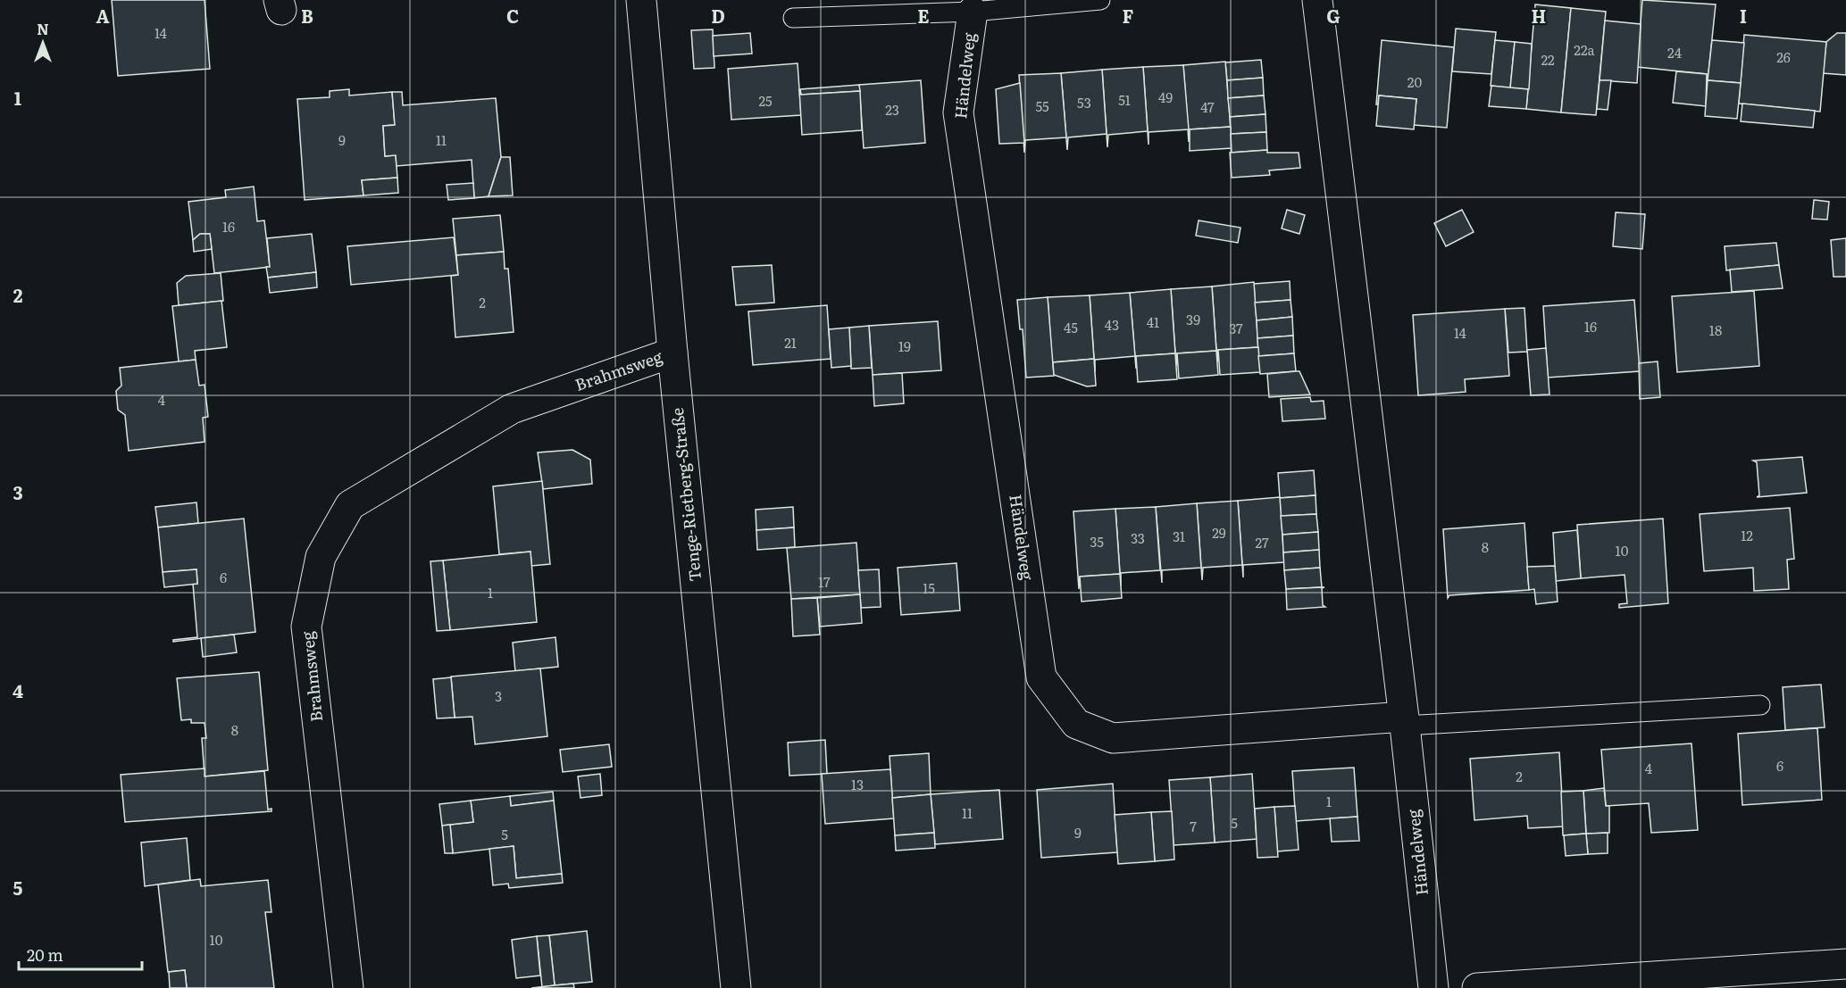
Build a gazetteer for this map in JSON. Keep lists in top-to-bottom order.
{
  "streets": {
    "street": ["Händelweg", "Brahmsweg", "Tenge-Rietberg-Straße"]
  },
  "crossings": [
    ["Brahmsweg", "Tenge-Rietberg-Straße"]
  ],
  "house_numbers": [
    "14",
    "22a",
    "24",
    "26",
    "22",
    "20",
    "49",
    "51",
    "25",
    "53",
    "55",
    "47",
    "23",
    "9",
    "11",
    "16",
    "2",
    "39",
    "41",
    "43",
    "16",
    "45",
    "37",
    "18",
    "14",
    "21",
    "19",
    "4",
    "29",
    "12",
    "31",
    "33",
    "35",
    "27",
    "8",
    "10",
    "6",
    "17",
    "15",
    "1",
    "3",
    "8",
    "6",
    "4",
    "2",
    "13",
    "1",
    "11",
    "5",
    "7",
    "9",
    "5",
    "10"
  ],
  "scale_bar": "20 m",
  "north": "top",
  "grid": {
    "columns": [
      "A",
      "B",
      "C",
      "D",
      "E",
      "F",
      "G",
      "H",
      "I"
    ],
    "rows": [
      "1",
      "2",
      "3",
      "4",
      "5"
    ]
  }
}
